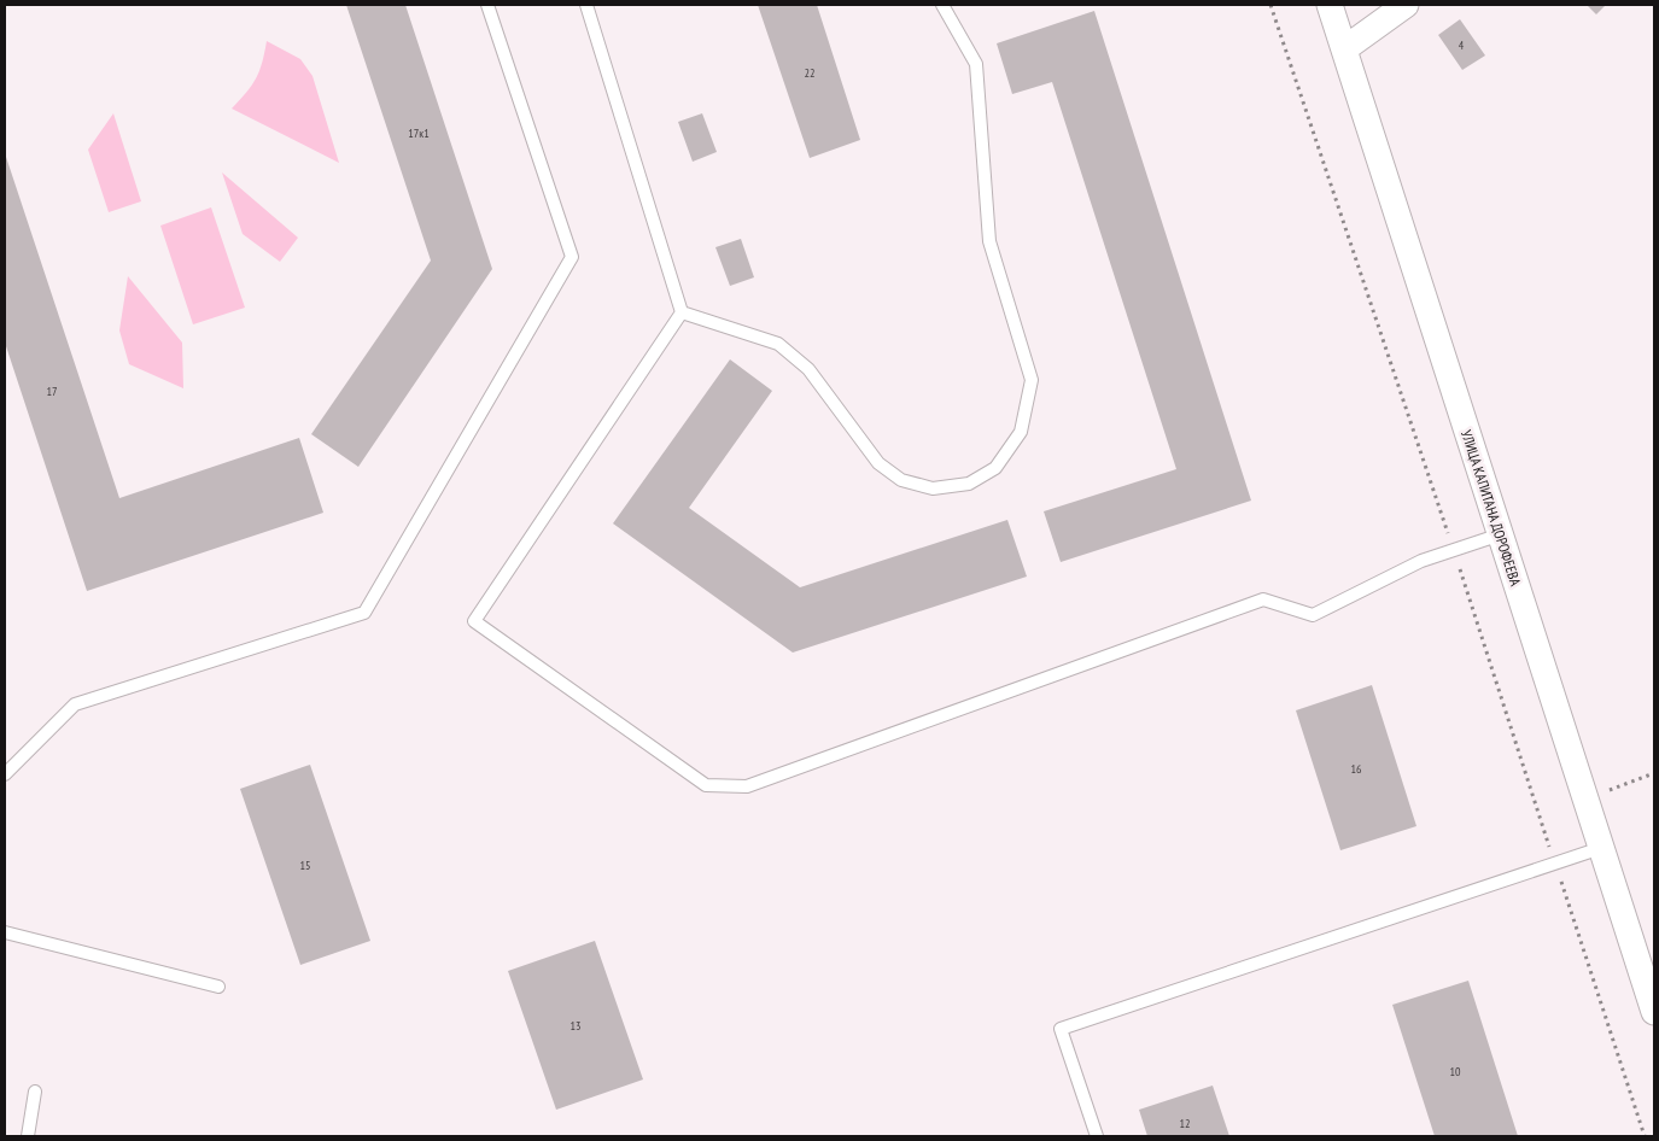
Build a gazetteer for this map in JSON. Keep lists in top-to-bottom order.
{
  "streets": {
    "street": ["УЛИЦА КАПИТАНА ДОРОФЕЕВА"]
  },
  "house_numbers": [
    "4",
    "22",
    "17к1",
    "17",
    "16",
    "15",
    "13",
    "10",
    "12"
  ]
}
